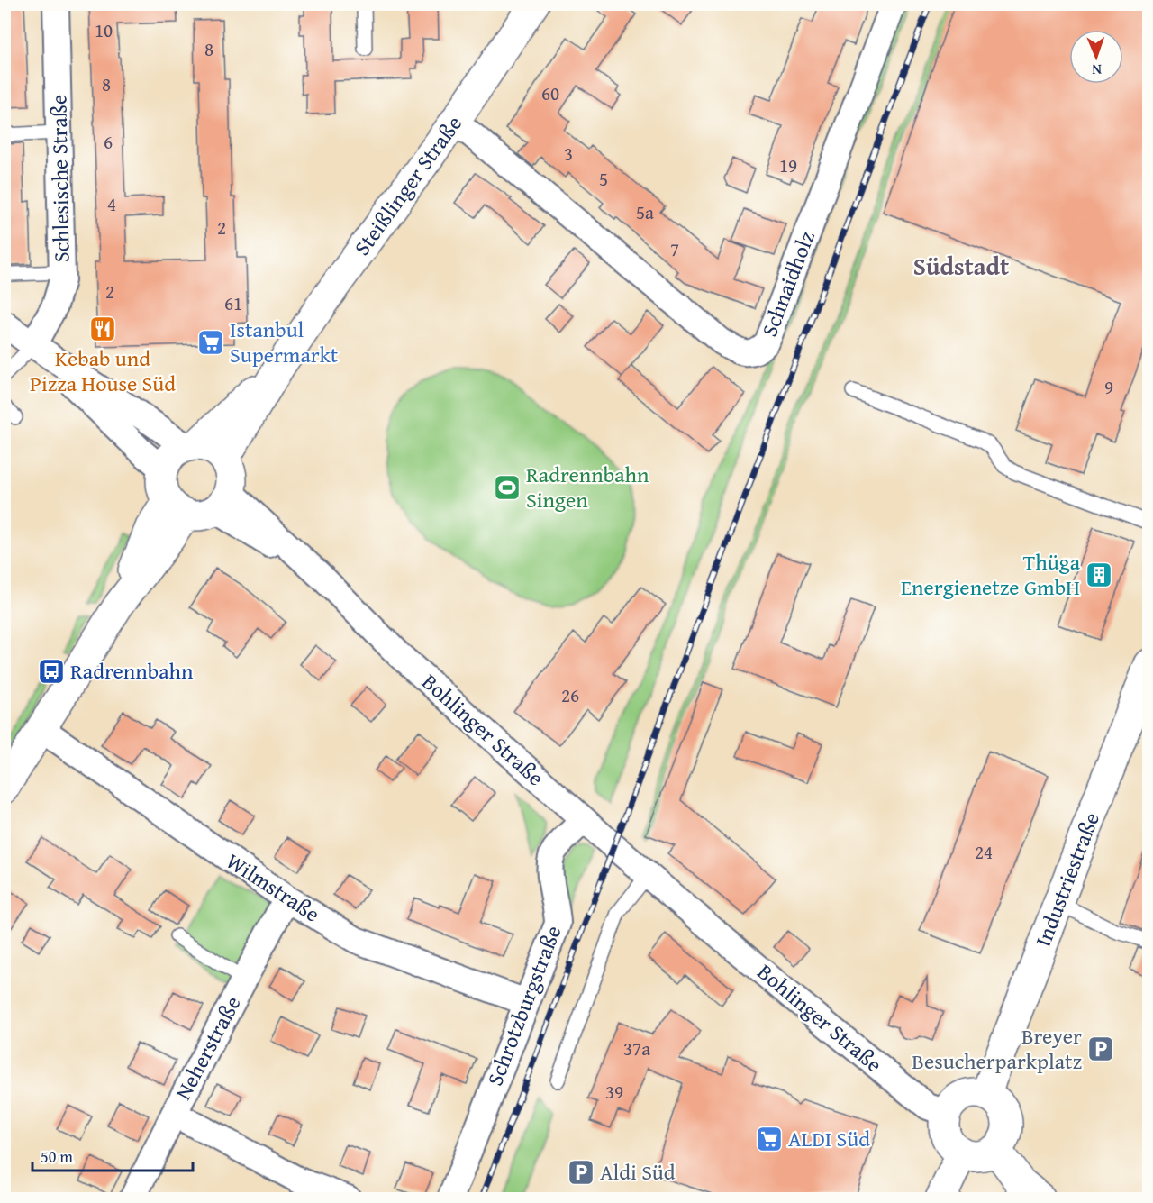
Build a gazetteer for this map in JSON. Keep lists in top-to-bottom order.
{
  "streets": {
    "street": [
      "Schlesische Straße",
      "Steißlinger Straße",
      "Schnaidholz",
      "Bohlinger Straße",
      "Industriestraße",
      "Wilmstraße",
      "Schrotzburgstraße",
      "Neherstraße"
    ]
  },
  "crossings": [
    ["Steißlinger Straße", "Schnaidholz"],
    ["Steißlinger Straße", "Bohlinger Straße"],
    ["Bohlinger Straße", "Industriestraße"],
    ["Bohlinger Straße", "Schrotzburgstraße"],
    ["Wilmstraße", "Schrotzburgstraße"],
    ["Wilmstraße", "Neherstraße"]
  ],
  "districts": ["Südstadt"],
  "places": {
    "restaurant": ["Kebab und Pizza House Süd"],
    "supermarket": ["Istanbul Supermarkt", "ALDI Süd"],
    "sports": ["Radrennbahn Singen"],
    "building": ["Thüga Energienetze GmbH"],
    "bus stop": ["Radrennbahn"],
    "parking": ["Breyer Besucherparkplatz", "Aldi Süd"]
  },
  "house_numbers": [
    "10",
    "8",
    "8",
    "60",
    "6",
    "3",
    "19",
    "5",
    "4",
    "5a",
    "2",
    "7",
    "2",
    "61",
    "9",
    "26",
    "24",
    "37a",
    "39"
  ],
  "scale_bar": "50 m",
  "north": "bottom"
}
